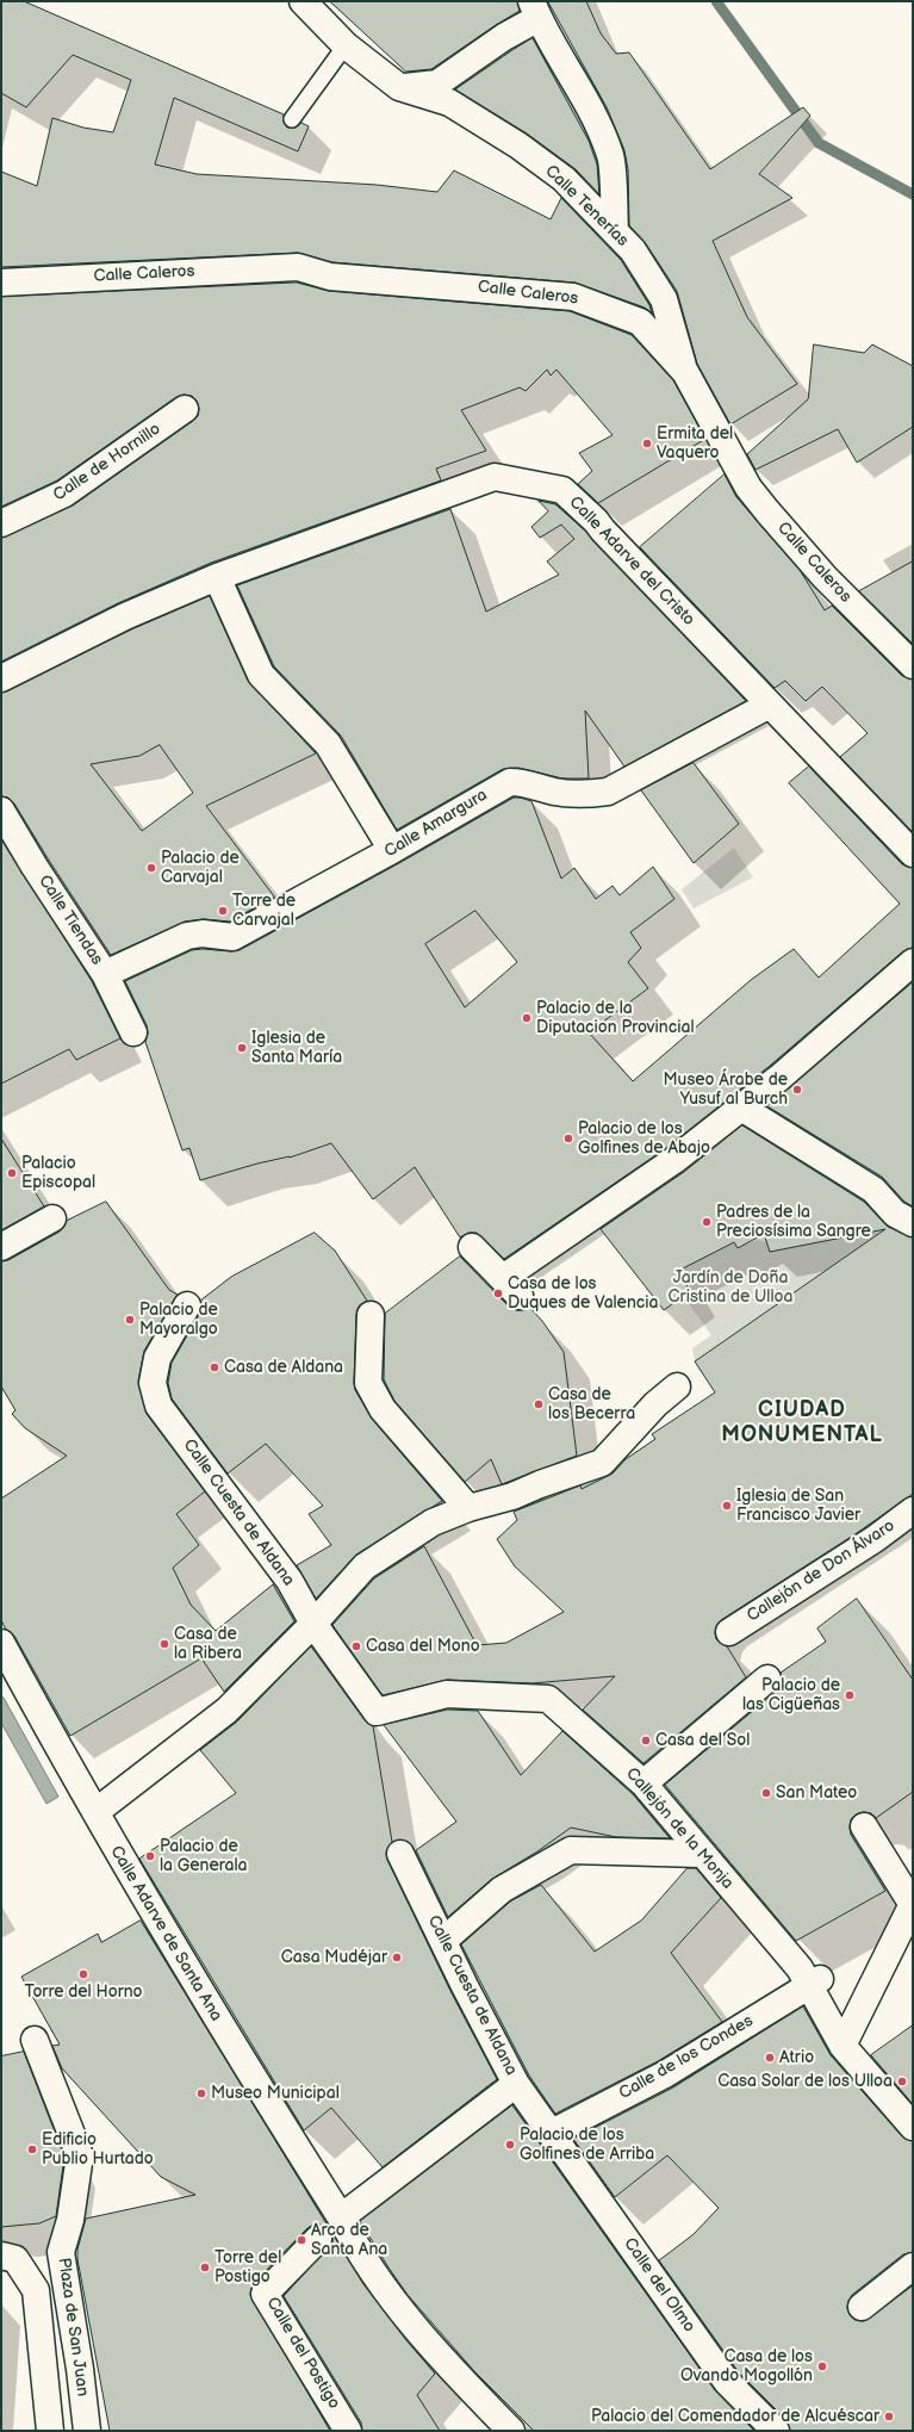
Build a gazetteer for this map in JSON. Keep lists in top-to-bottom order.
{
  "streets": {
    "street": [
      "Calle Tenerías",
      "Calle Caleros",
      "Calle de Hornillo",
      "Calle Adarve del Cristo",
      "Calle Amargura",
      "Calle Tiendas",
      "Calle Cuesta de Aldana",
      "Callejón de Don Álvaro",
      "Callejón de la Monja",
      "Calle Adarve de Santa Ana",
      "Calle de los Condes",
      "Calle del Olmo",
      "Plaza de San Juan",
      "Calle del Postigo"
    ]
  },
  "crossings": [
    ["Calle Tenerías", "Calle Caleros"],
    ["Calle Adarve del Cristo", "Calle Amargura"],
    ["Calle Amargura", "Calle Tiendas"],
    ["Calle Cuesta de Aldana", "Callejón de la Monja"],
    ["Calle Cuesta de Aldana", "Calle de los Condes"],
    ["Calle Cuesta de Aldana", "Calle del Olmo"],
    ["Callejón de la Monja", "Calle de los Condes"],
    ["Calle de los Condes", "Calle del Olmo"]
  ],
  "districts": ["CIUDAD MONUMENTAL"],
  "parks": ["Jardín de Doña Cristina de Ulloa"],
  "places": [
    "Ermita del Vaquero",
    "Palacio de Carvajal",
    "Torre de Carvajal",
    "Palacio de la Diputacion Provincial",
    "Iglesia de Santa María",
    "Museo Árabe de Yusuf al Burch",
    "Palacio de los Golfines de Abajo",
    "Palacio Episcopal",
    "Padres de la Preciosísima Sangre",
    "Casa de los Duques de Valencia",
    "Palacio de Mayoralgo",
    "Casa de Aldana",
    "Casa de los Becerra",
    "Iglesia de San Francisco Javier",
    "Casa de la Ribera",
    "Casa del Mono",
    "Palacio de las Cigüeñas",
    "Casa del Sol",
    "San Mateo",
    "Palacio de la Generala",
    "Casa Mudéjar",
    "Torre del Horno",
    "Atrio",
    "Casa Solar de los Ulloa",
    "Museo Municipal",
    "Palacio de los Golfines de Arriba",
    "Edificio Publio Hurtado",
    "Arco de Santa Ana",
    "Torre del Postigo",
    "Casa de los Ovando Mogollón",
    "Palacio del Comendador de Alcuéscar"
  ]
}
